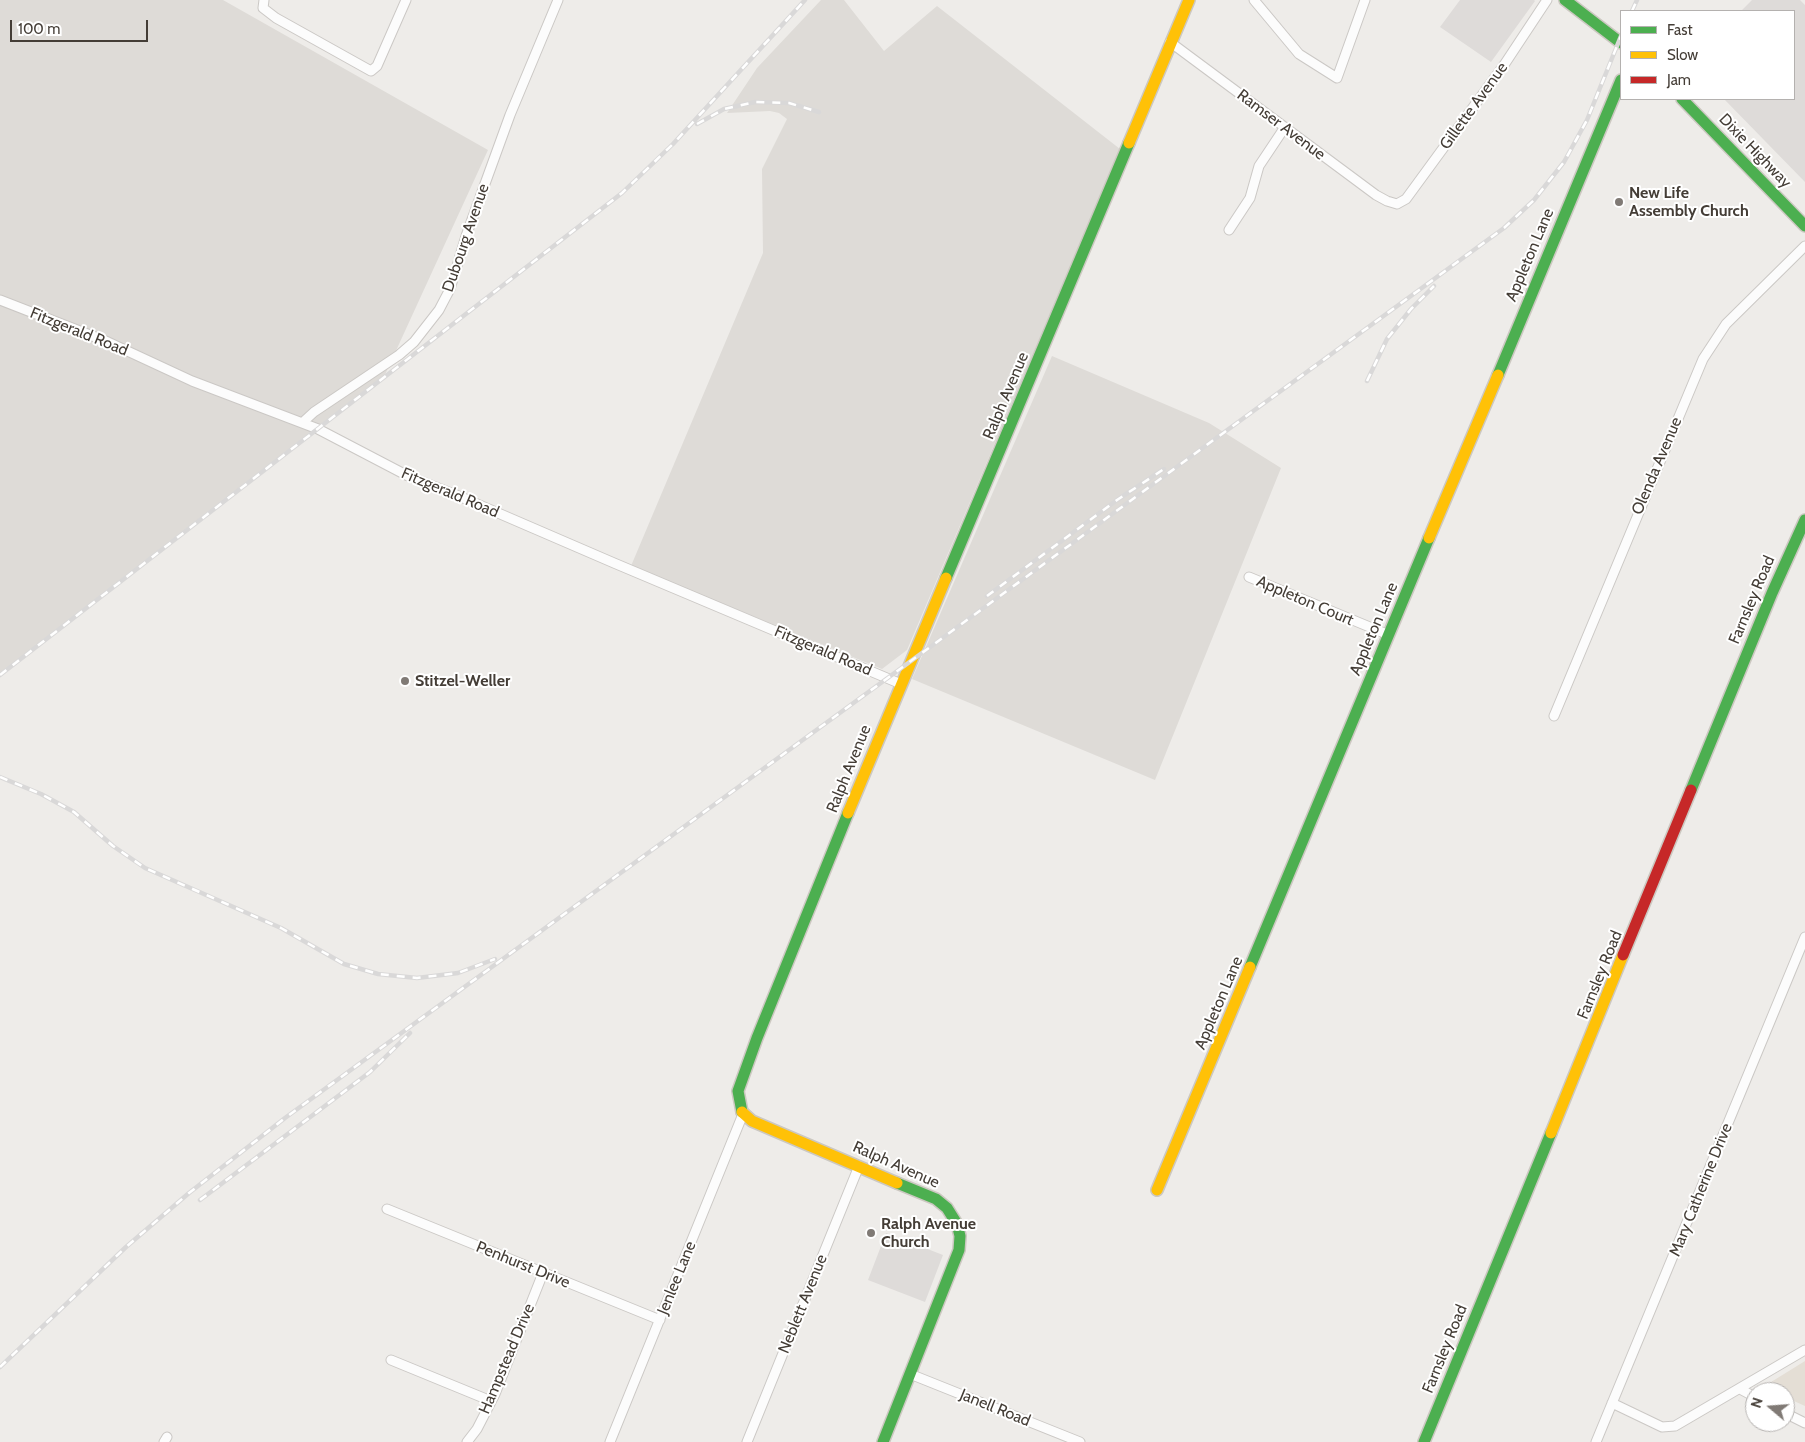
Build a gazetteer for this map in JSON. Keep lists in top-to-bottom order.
{
  "streets": {
    "street": [
      "Gillette Avenue",
      "Ramser Avenue",
      "Dixie Highway",
      "Dubourg Avenue",
      "Appleton Lane",
      "Fitzgerald Road",
      "Ralph Avenue",
      "Olenda Avenue",
      "Farnsley Road",
      "Appleton Court",
      "Mary Catherine Drive",
      "Penhurst Drive",
      "Jenlee Lane",
      "Neblett Avenue",
      "Hampstead Drive",
      "Janell Road"
    ]
  },
  "crossings": [
    ["Gillette Avenue", "Ramser Avenue"],
    ["Ramser Avenue", "Ralph Avenue"],
    ["Dubourg Avenue", "Fitzgerald Road"],
    ["Appleton Lane", "Appleton Court"],
    ["Fitzgerald Road", "Ralph Avenue"],
    ["Ralph Avenue", "Jenlee Lane"],
    ["Ralph Avenue", "Neblett Avenue"],
    ["Ralph Avenue", "Janell Road"],
    ["Penhurst Drive", "Jenlee Lane"],
    ["Penhurst Drive", "Hampstead Drive"]
  ],
  "places": ["New Life Assembly Church", "Stitzel-Weller", "Ralph Avenue Church"],
  "legend": ["Fast", "Slow", "Jam"],
  "scale_bar": "100 m",
  "north": "left"
}
